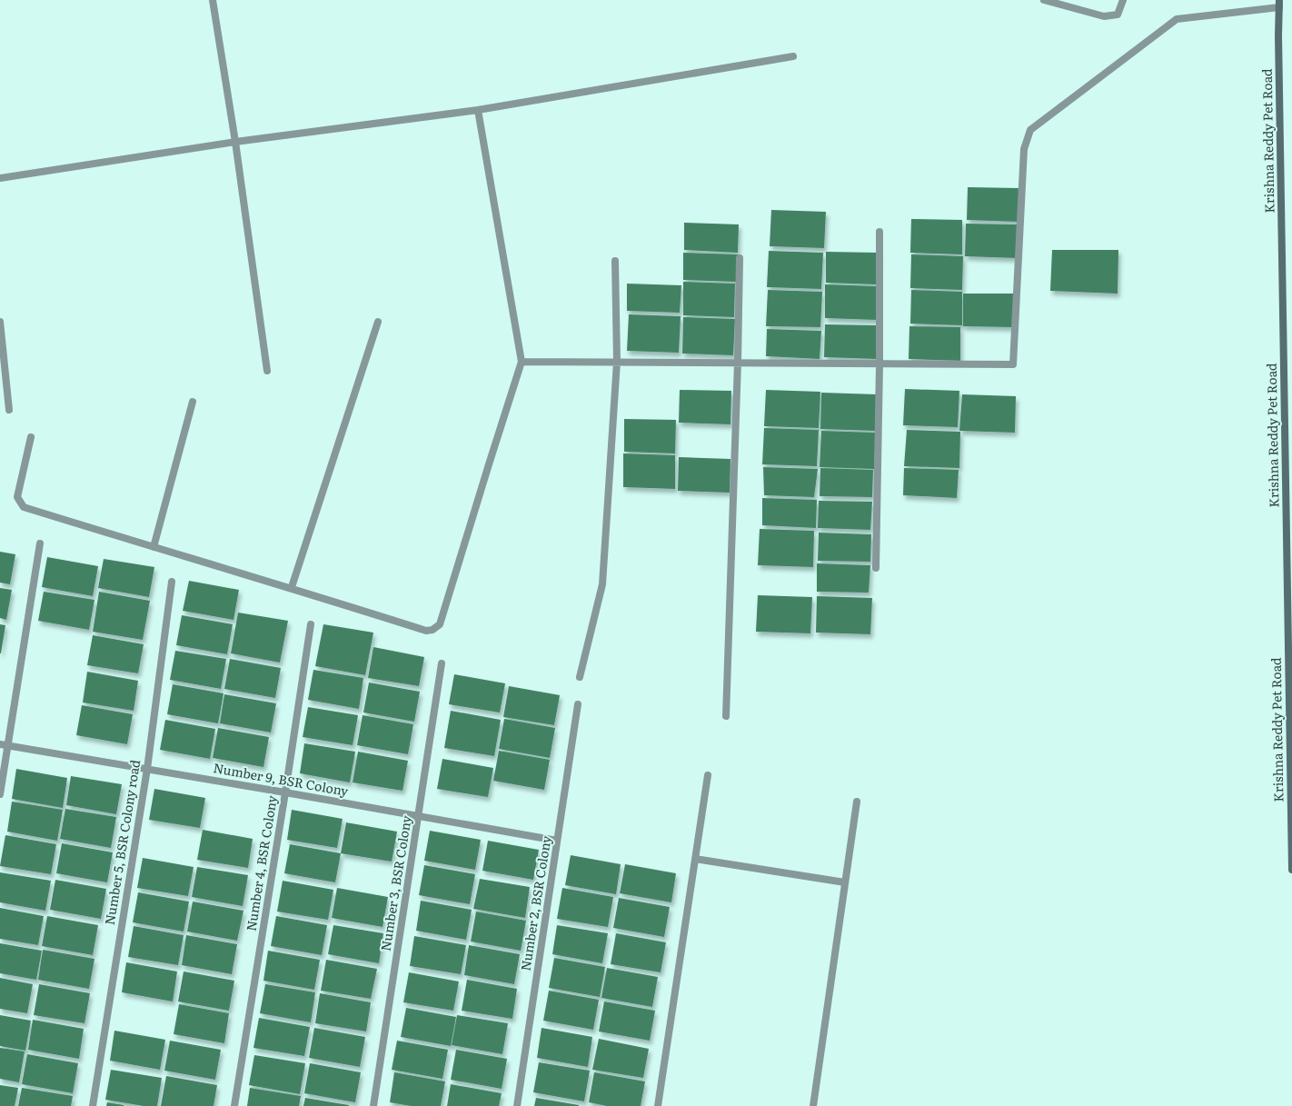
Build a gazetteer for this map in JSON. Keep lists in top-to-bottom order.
{
  "streets": {
    "main road": ["Krishna Reddy Pet Road"],
    "street": [
      "Number 9, BSR Colony",
      "Number 5, BSR Colony road",
      "Number 4, BSR Colony",
      "Number 3, BSR Colony",
      "Number 2, BSR Colony"
    ]
  },
  "crossings": [
    ["Number 9, BSR Colony", "Number 5, BSR Colony road"],
    ["Number 9, BSR Colony", "Number 4, BSR Colony"],
    ["Number 9, BSR Colony", "Number 3, BSR Colony"],
    ["Number 9, BSR Colony", "Number 2, BSR Colony"]
  ]
}
